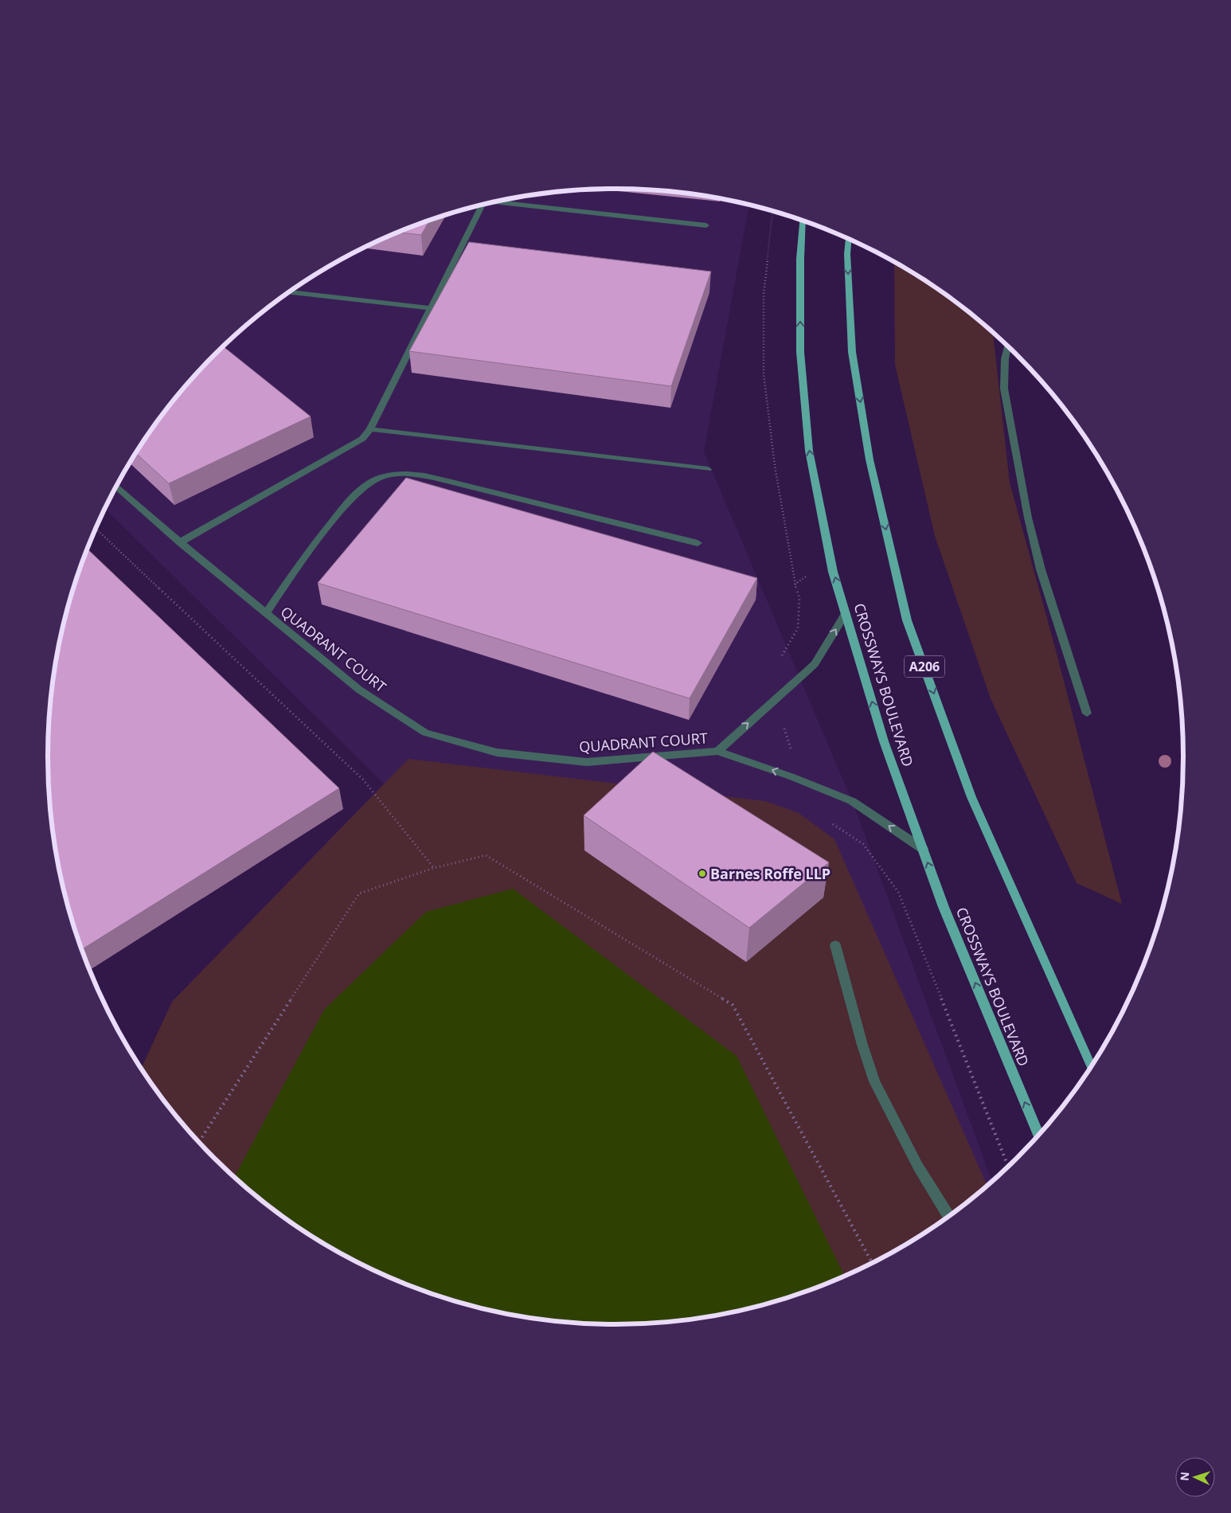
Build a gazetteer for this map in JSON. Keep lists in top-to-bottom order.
{
  "streets": {
    "main road": ["A206", "CROSSWAYS BOULEVARD"],
    "street": ["QUADRANT COURT"]
  },
  "crossings": [
    ["QUADRANT COURT", "CROSSWAYS BOULEVARD"]
  ],
  "places": ["Barnes Roffe LLP"],
  "north": "left"
}
